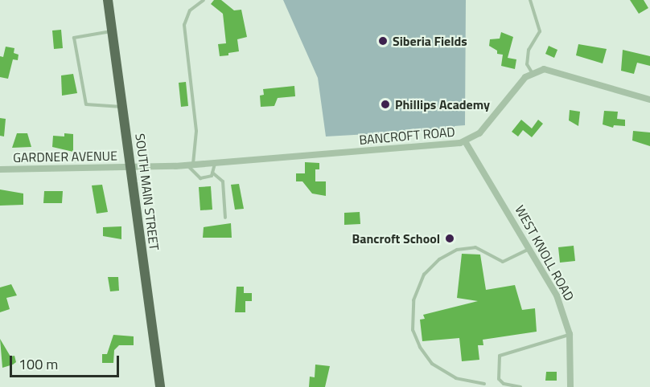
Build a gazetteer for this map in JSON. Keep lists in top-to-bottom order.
{
  "streets": {
    "main road": ["SOUTH MAIN STREET"],
    "street": ["BANCROFT ROAD", "GARDNER AVENUE", "WEST KNOLL ROAD"]
  },
  "crossings": [
    ["BANCROFT ROAD", "GARDNER AVENUE"],
    ["BANCROFT ROAD", "SOUTH MAIN STREET"],
    ["BANCROFT ROAD", "WEST KNOLL ROAD"],
    ["GARDNER AVENUE", "SOUTH MAIN STREET"]
  ],
  "places": ["Siberia Fields", "Phillips Academy", "Bancroft School"],
  "scale_bar": "100 m"
}
